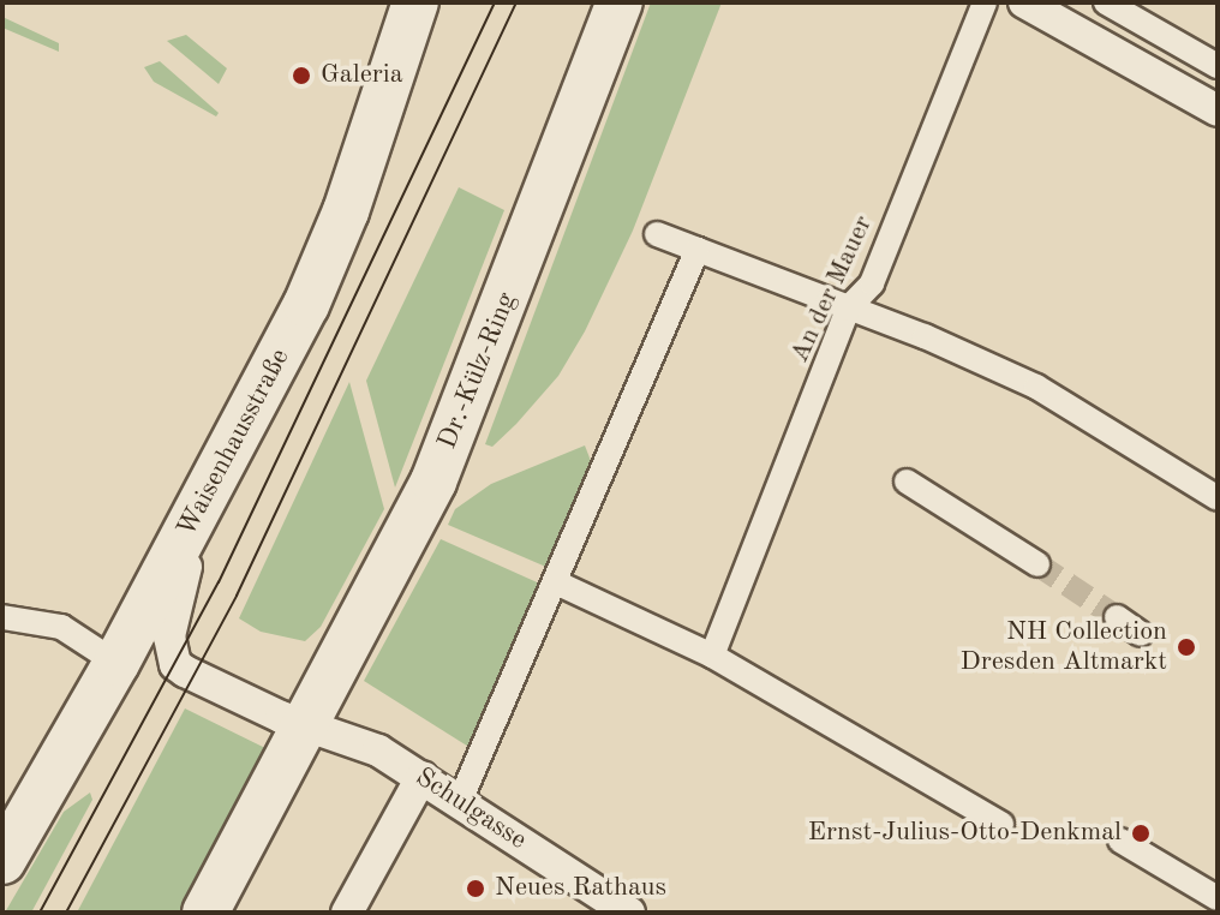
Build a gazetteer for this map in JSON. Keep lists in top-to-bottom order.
{
  "streets": {
    "main road": ["Dr.-Külz-Ring", "Waisenhausstraße"],
    "street": ["An der Mauer", "Schulgasse"]
  },
  "crossings": [
    ["Dr.-Külz-Ring", "Schulgasse"]
  ],
  "places": [
    "Galeria",
    "NH Collection Dresden Altmarkt",
    "Ernst-Julius-Otto-Denkmal",
    "Neues Rathaus"
  ]
}
